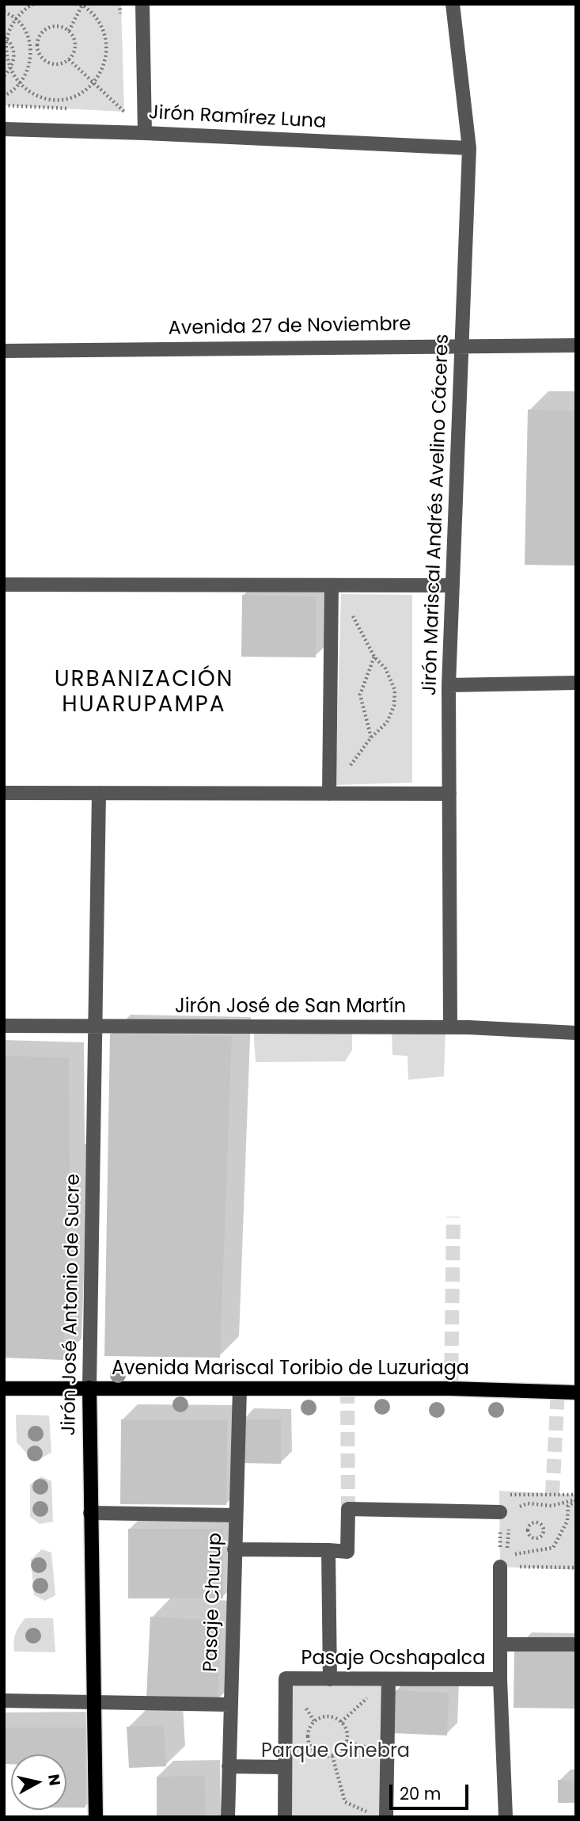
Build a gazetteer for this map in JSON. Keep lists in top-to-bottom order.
{
  "streets": {
    "main road": ["Jirón José Antonio de Sucre", "Avenida Mariscal Toribio de Luzuriaga"],
    "street": [
      "Jirón Ramírez Luna",
      "Avenida 27 de Noviembre",
      "Jirón Mariscal Andrés Avelino Cáceres",
      "Jirón José de San Martín",
      "Pasaje Churup",
      "Pasaje Ocshapalca"
    ]
  },
  "crossings": [
    ["Jirón Ramírez Luna", "Jirón Mariscal Andrés Avelino Cáceres"],
    ["Avenida 27 de Noviembre", "Jirón Mariscal Andrés Avelino Cáceres"],
    ["Jirón Mariscal Andrés Avelino Cáceres", "Jirón José de San Martín"],
    ["Jirón José de San Martín", "Jirón José Antonio de Sucre"],
    ["Jirón José Antonio de Sucre", "Avenida Mariscal Toribio de Luzuriaga"],
    ["Avenida Mariscal Toribio de Luzuriaga", "Pasaje Churup"]
  ],
  "districts": ["URBANIZACIÓN HUARUPAMPA"],
  "parks": ["Parque Ginebra"],
  "scale_bar": "20 m",
  "north": "right"
}
